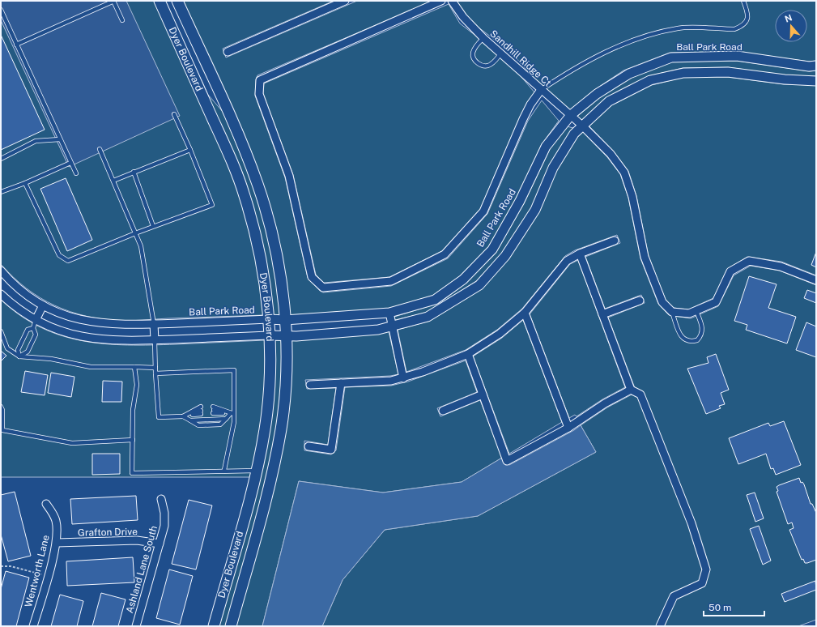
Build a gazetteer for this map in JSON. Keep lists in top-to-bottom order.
{
  "streets": {
    "main road": ["Dyer Boulevard"],
    "street": [
      "Ball Park Road",
      "Sandhill Ridge Ct",
      "Grafton Drive",
      "Ashland Lane South",
      "Wentworth Lane"
    ]
  },
  "crossings": [
    ["Ball Park Road", "Sandhill Ridge Ct"],
    ["Ball Park Road", "Dyer Boulevard"],
    ["Grafton Drive", "Ashland Lane South"],
    ["Grafton Drive", "Wentworth Lane"]
  ],
  "scale_bar": "50 m",
  "north": "top"
}
